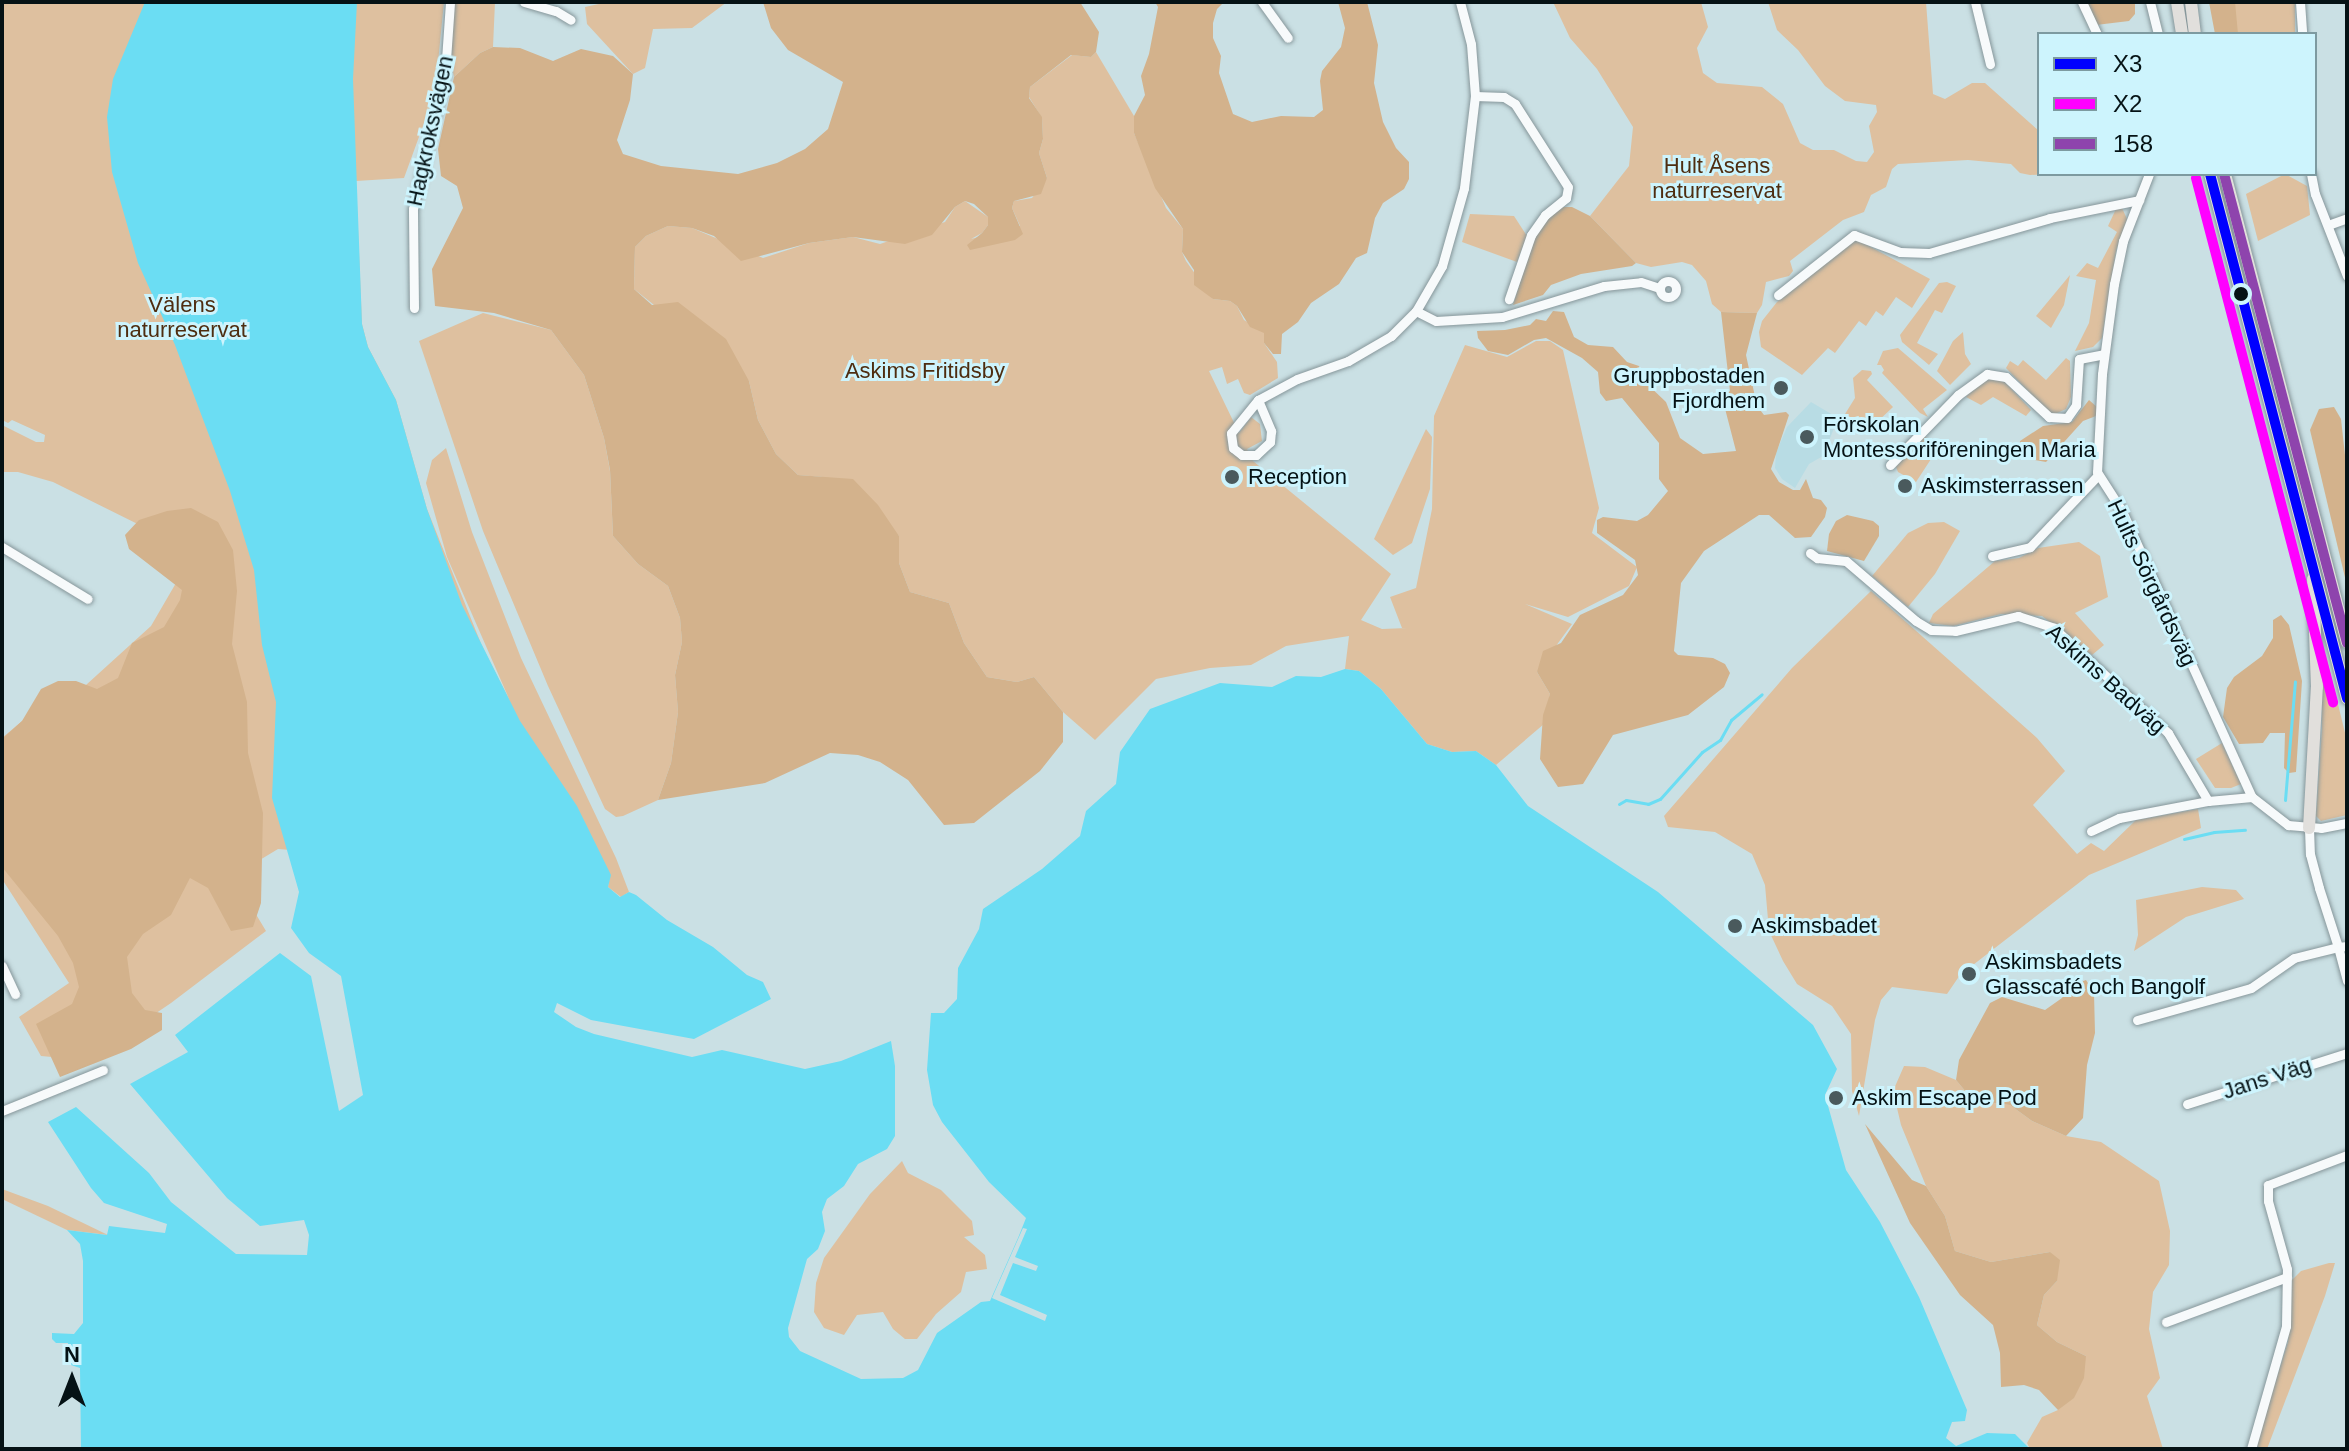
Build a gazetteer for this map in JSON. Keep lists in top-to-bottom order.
{
  "streets": {
    "street": [
      "Hagkroksvägen",
      "Hults Sörgårdsväg",
      "Askims Badväg",
      "Jans Väg"
    ]
  },
  "parks": ["Hult Åsens naturreservat", "Välens naturreservat", "Askims Fritidsby"],
  "places": [
    "Gruppbostaden Fjordhem",
    "Förskolan Montessoriföreningen Maria",
    "Reception",
    "Askimsterrassen",
    "Askimsbadet",
    "Askimsbadets Glasscafé och Bangolf",
    "Askim Escape Pod"
  ],
  "lines": ["transit line X3", "transit line 158", "transit line X2"],
  "legend": ["X3", "X2", "158"],
  "north": "top"
}
